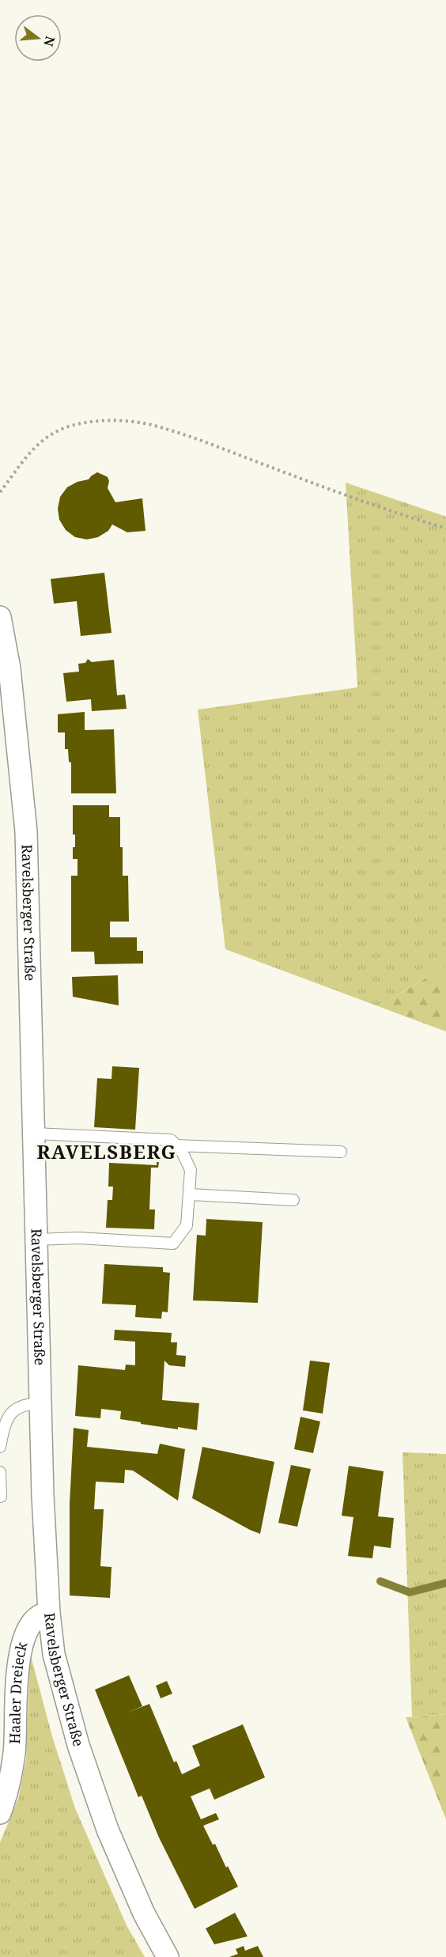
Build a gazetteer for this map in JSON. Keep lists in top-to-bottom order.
{
  "streets": {
    "street": ["Ravelsberger Straße", "Haaler Dreieck"]
  },
  "crossings": [
    ["Ravelsberger Straße", "Haaler Dreieck"]
  ],
  "districts": ["RAVELSBERG"],
  "north": "right"
}
